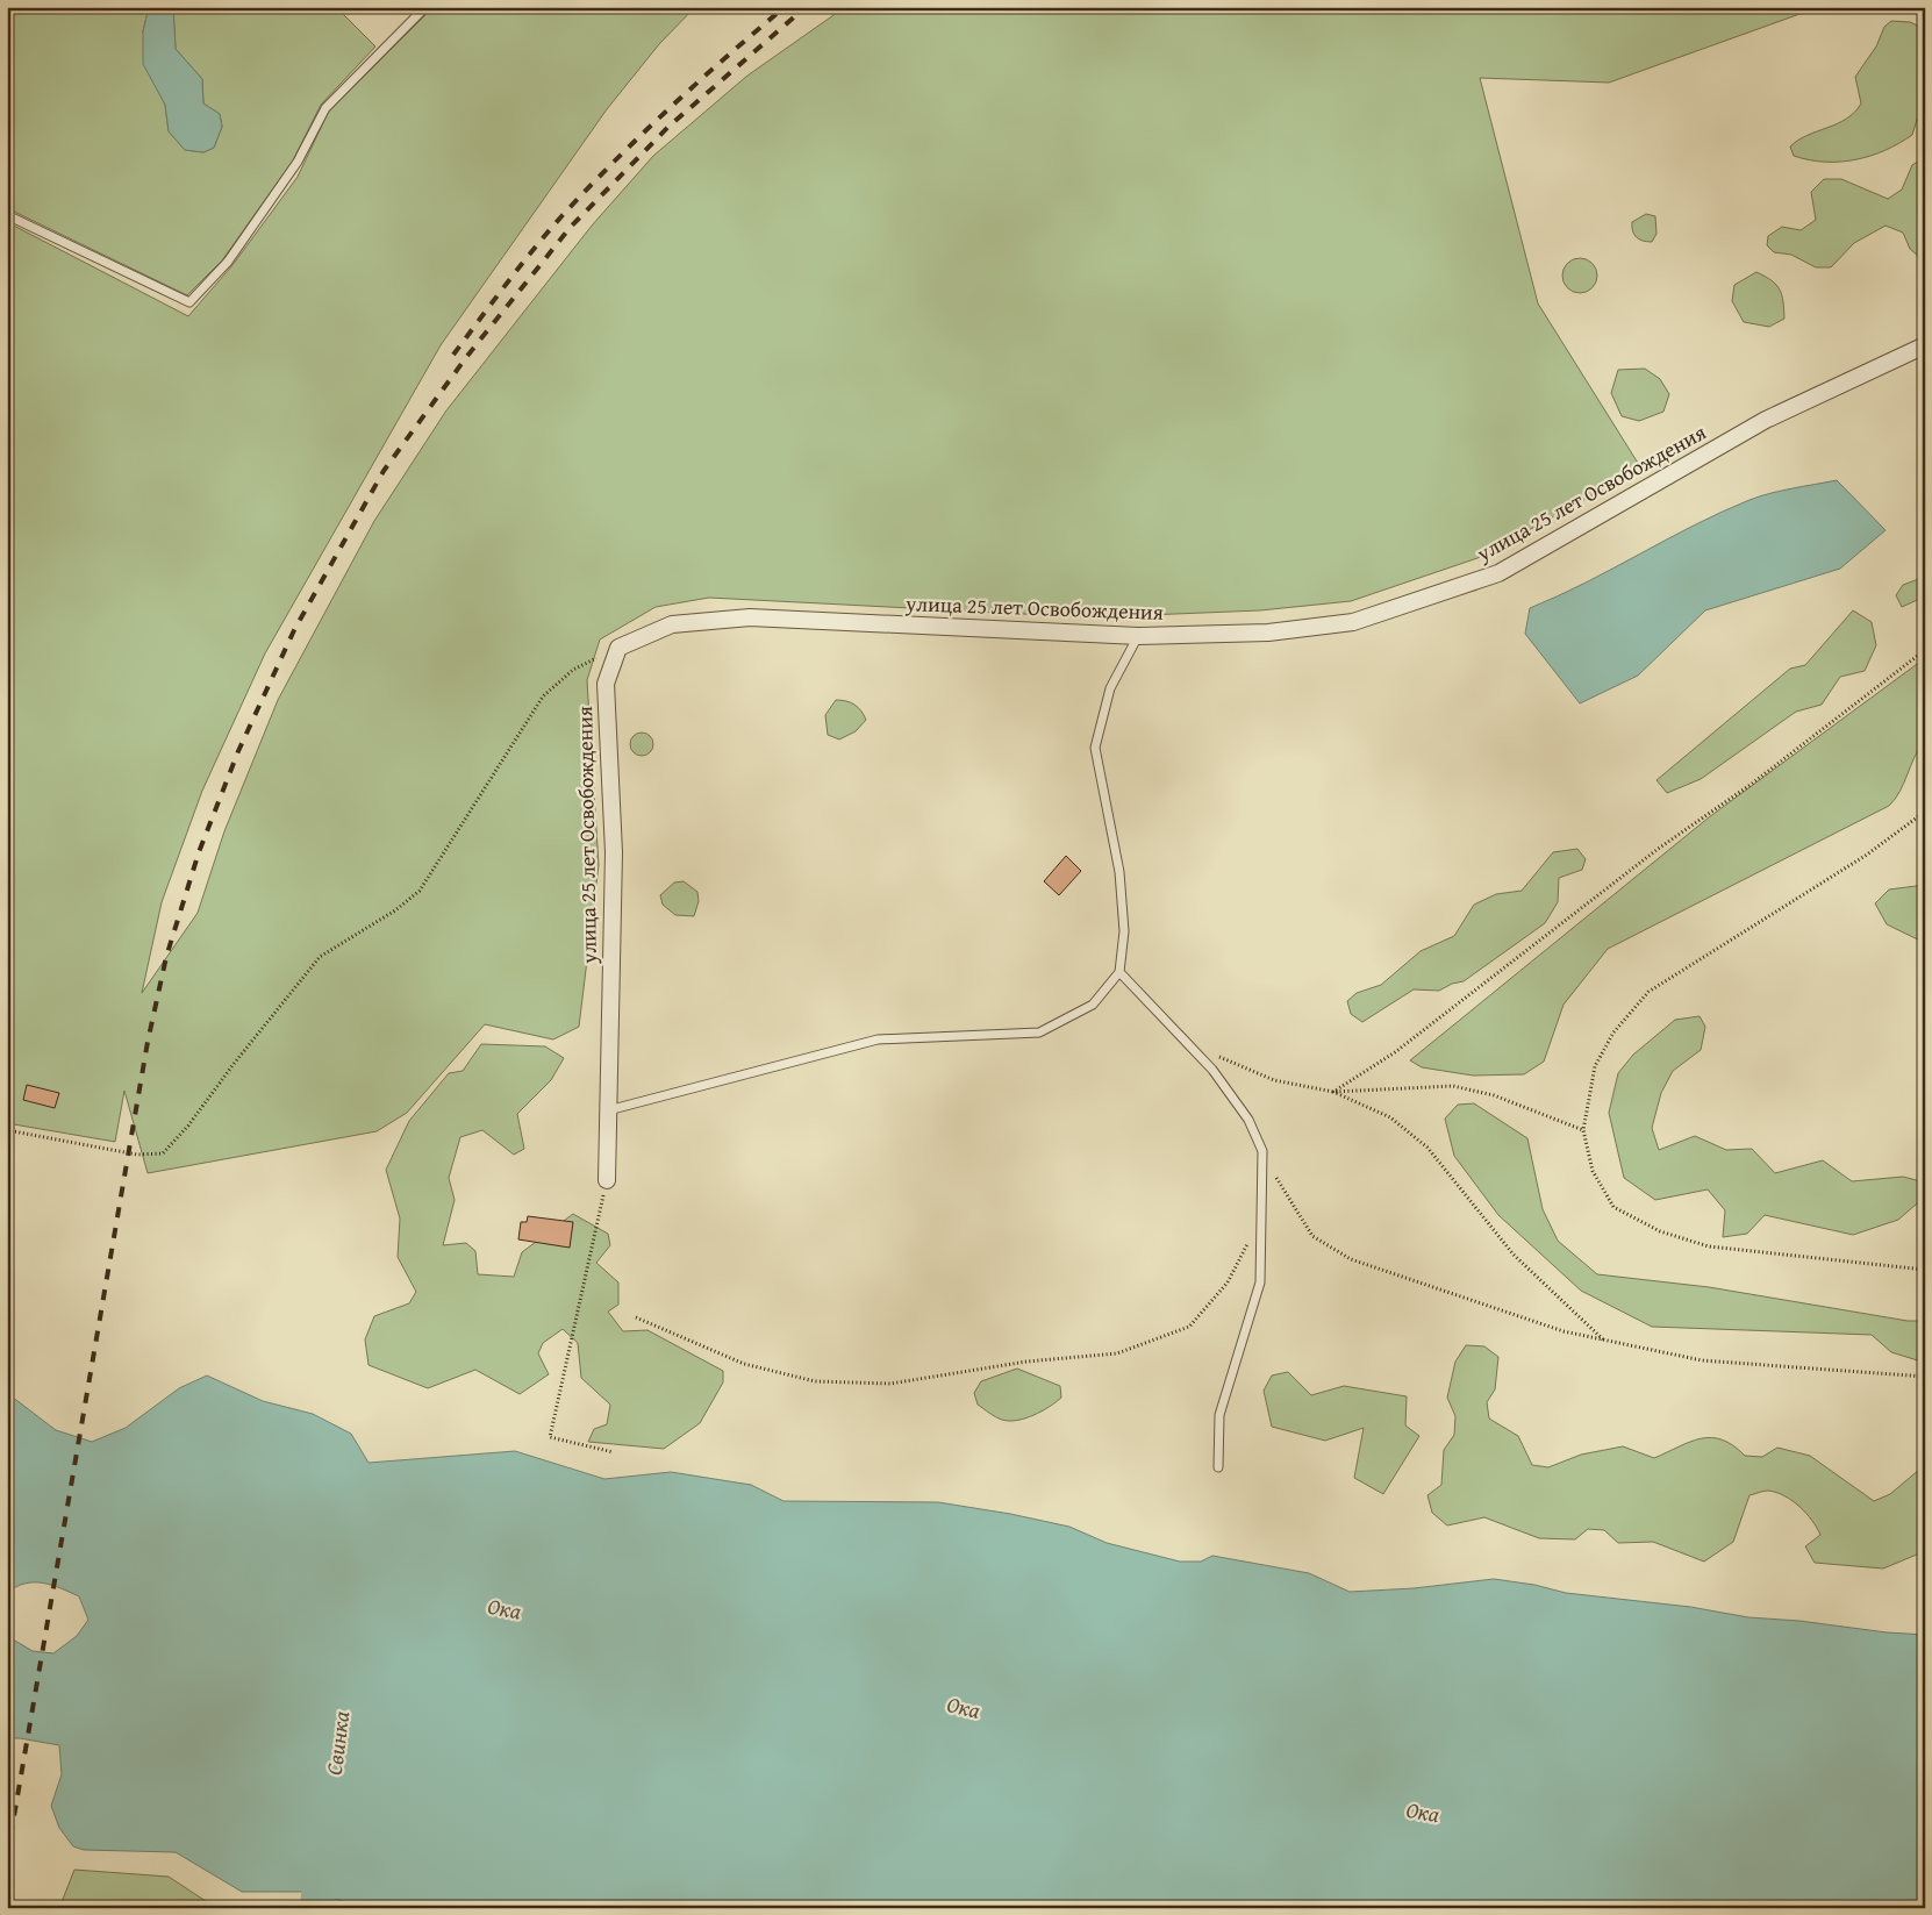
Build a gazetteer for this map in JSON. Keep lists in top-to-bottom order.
{
  "streets": {
    "street": ["улица 25 лет Освобождения"]
  },
  "water": ["Ока", "Свинка"]
}
